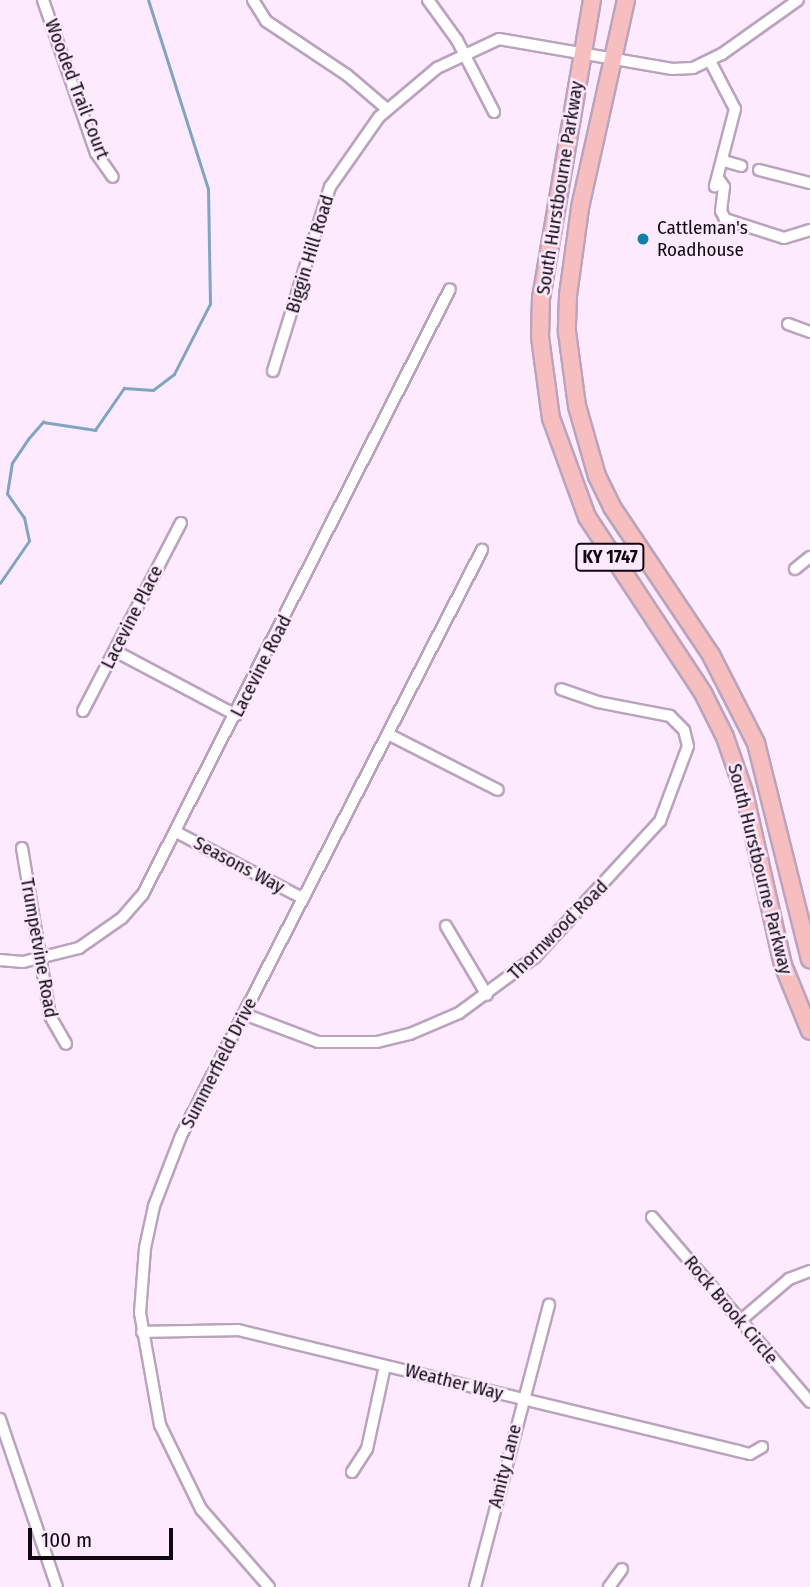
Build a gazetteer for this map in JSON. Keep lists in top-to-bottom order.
{
  "streets": {
    "main road": ["South Hurstbourne Parkway", "KY 1747"],
    "street": [
      "Wooded Trail Court",
      "Biggin Hill Road",
      "Lacevine Place",
      "Lacevine Road",
      "Seasons Way",
      "Thornwood Road",
      "Trumpetvine Road",
      "Summerfield Drive",
      "Rock Brook Circle",
      "Weather Way",
      "Amity Lane"
    ]
  },
  "crossings": [
    ["South Hurstbourne Parkway", "Biggin Hill Road"],
    ["Lacevine Road", "Seasons Way"],
    ["Lacevine Road", "Trumpetvine Road"],
    ["Seasons Way", "Summerfield Drive"],
    ["Thornwood Road", "Summerfield Drive"],
    ["Summerfield Drive", "Weather Way"],
    ["Weather Way", "Amity Lane"]
  ],
  "places": ["Cattleman's Roadhouse"],
  "scale_bar": "100 m"
}
